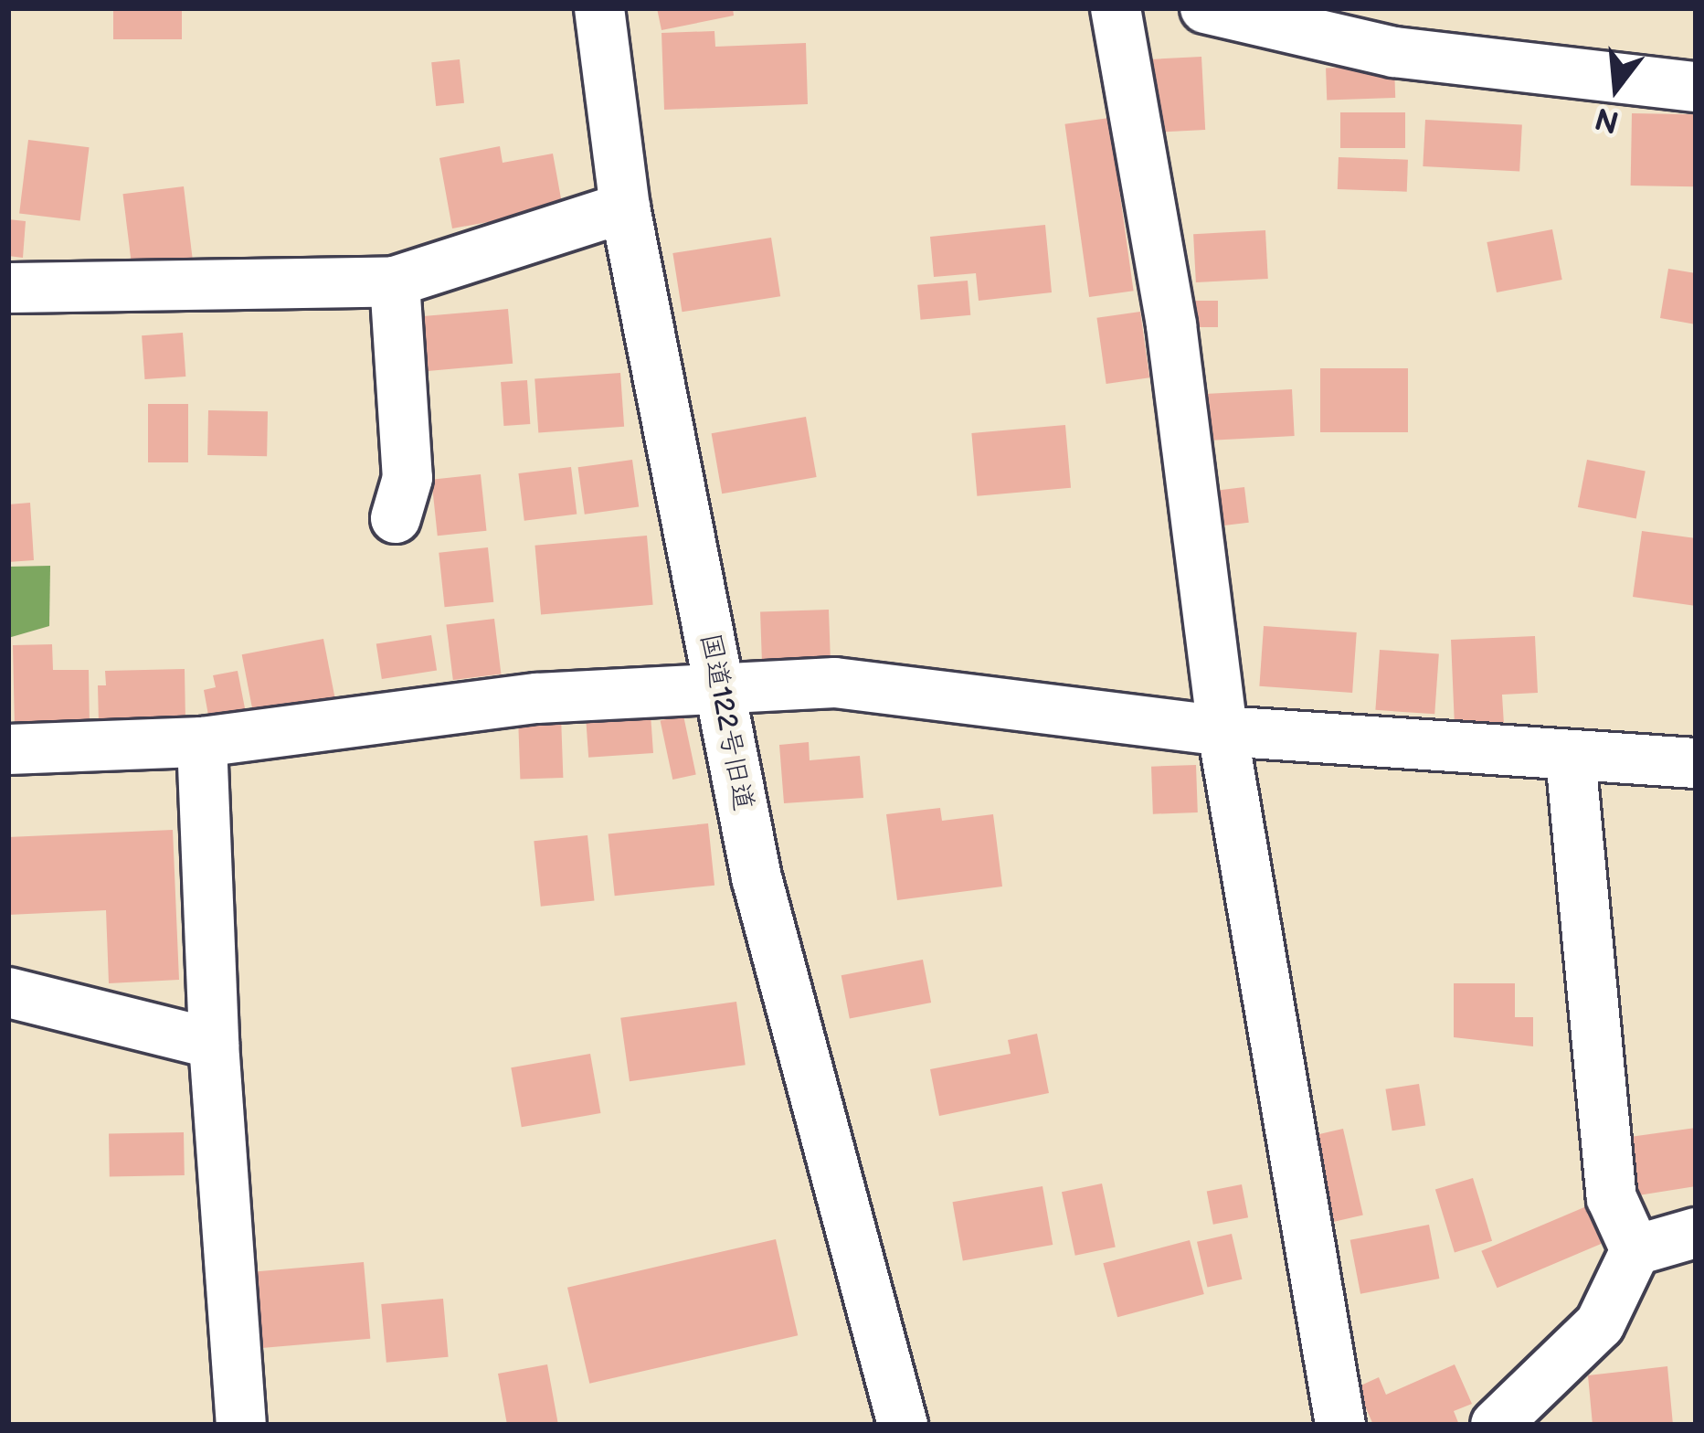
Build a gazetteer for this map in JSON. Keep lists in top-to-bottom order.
{
  "streets": {
    "street": ["国道122号旧道"]
  },
  "north": "bottom"
}
